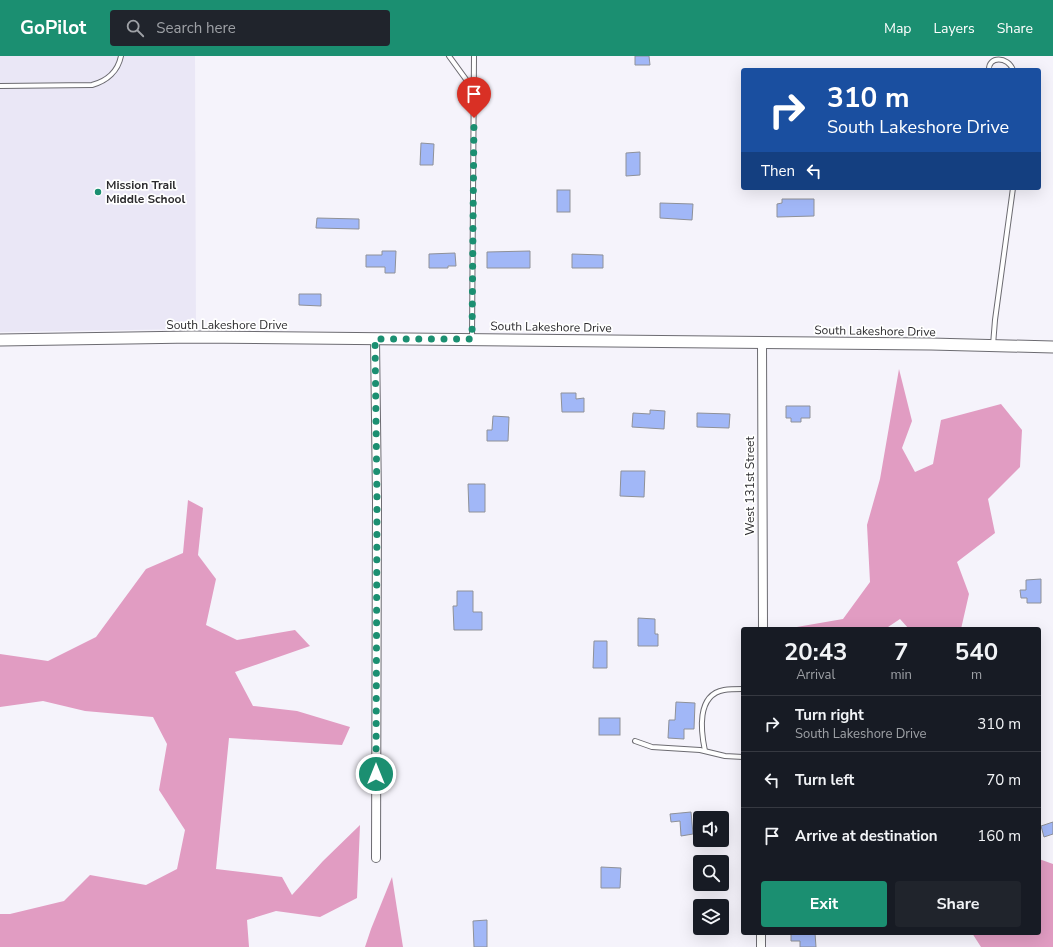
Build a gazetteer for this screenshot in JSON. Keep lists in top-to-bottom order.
{
  "streets": {
    "street": ["South Lakeshore Drive", "West 131st Street"]
  },
  "crossings": [
    ["South Lakeshore Drive", "West 131st Street"]
  ],
  "places": ["Mission Trail Middle School"],
  "page": {
    "header": "GoPilot",
    "search": "Search here",
    "nav": ["Map", "Layers", "Share"],
    "turn": ["310 m", "South Lakeshore Drive"],
    "then": "Then",
    "eta": [
      "20:43",
      "Arrival",
      "7",
      "min",
      "540",
      "m"
    ],
    "list": [
      {
        "name": "Turn right",
        "note": "South Lakeshore Drive",
        "value": "310 m"
      },
      {
        "name": "Turn left",
        "value": "70 m"
      },
      {
        "name": "Arrive at destination",
        "value": "160 m"
      }
    ],
    "buttons": ["Exit", "Share"]
  }
}
